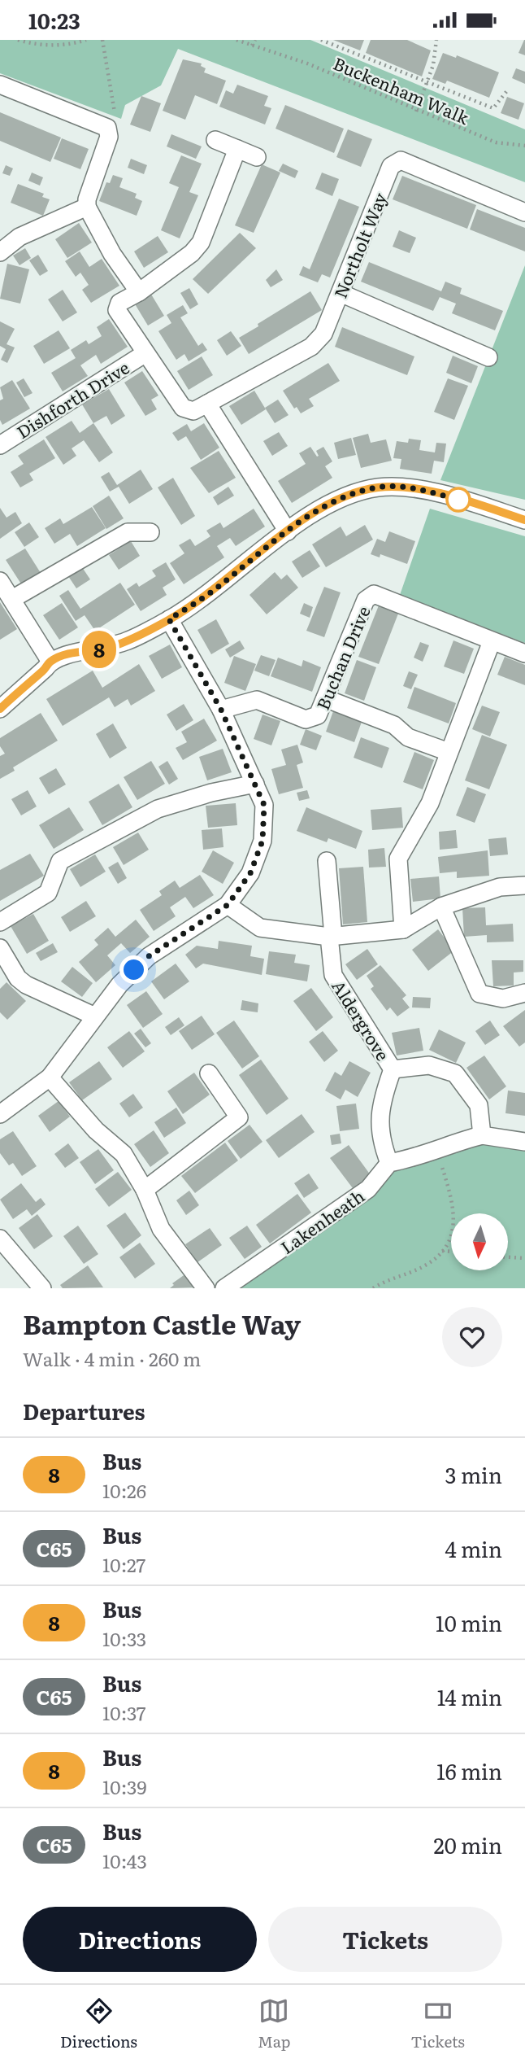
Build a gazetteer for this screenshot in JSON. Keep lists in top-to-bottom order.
{
  "streets": {
    "street": [
      "Northolt Way",
      "Dishforth Drive",
      "Buchan Drive",
      "Aldergrove",
      "Lakenheath"
    ],
    "path": ["Buckenham Walk"]
  },
  "crossings": [
    ["Aldergrove", "Lakenheath"]
  ],
  "lines": ["bus line 8"],
  "north": "bottom",
  "page": {
    "status": "10:23",
    "on_map": "8",
    "heading": [
      ["Bampton Castle Way", "Walk · 4 min · 260 m"],
      "Departures"
    ],
    "list": [
      {
        "mark": "8",
        "name": "Bus",
        "note": "10:26",
        "value": "3 min"
      },
      {
        "mark": "C65",
        "name": "Bus",
        "note": "10:27",
        "value": "4 min"
      },
      {
        "mark": "8",
        "name": "Bus",
        "note": "10:33",
        "value": "10 min"
      },
      {
        "mark": "C65",
        "name": "Bus",
        "note": "10:37",
        "value": "14 min"
      },
      {
        "mark": "8",
        "name": "Bus",
        "note": "10:39",
        "value": "16 min"
      },
      {
        "mark": "C65",
        "name": "Bus",
        "note": "10:43",
        "value": "20 min"
      }
    ],
    "buttons": ["Directions", "Tickets"],
    "tabs": ["Directions", "Map", "Tickets"]
  }
}
